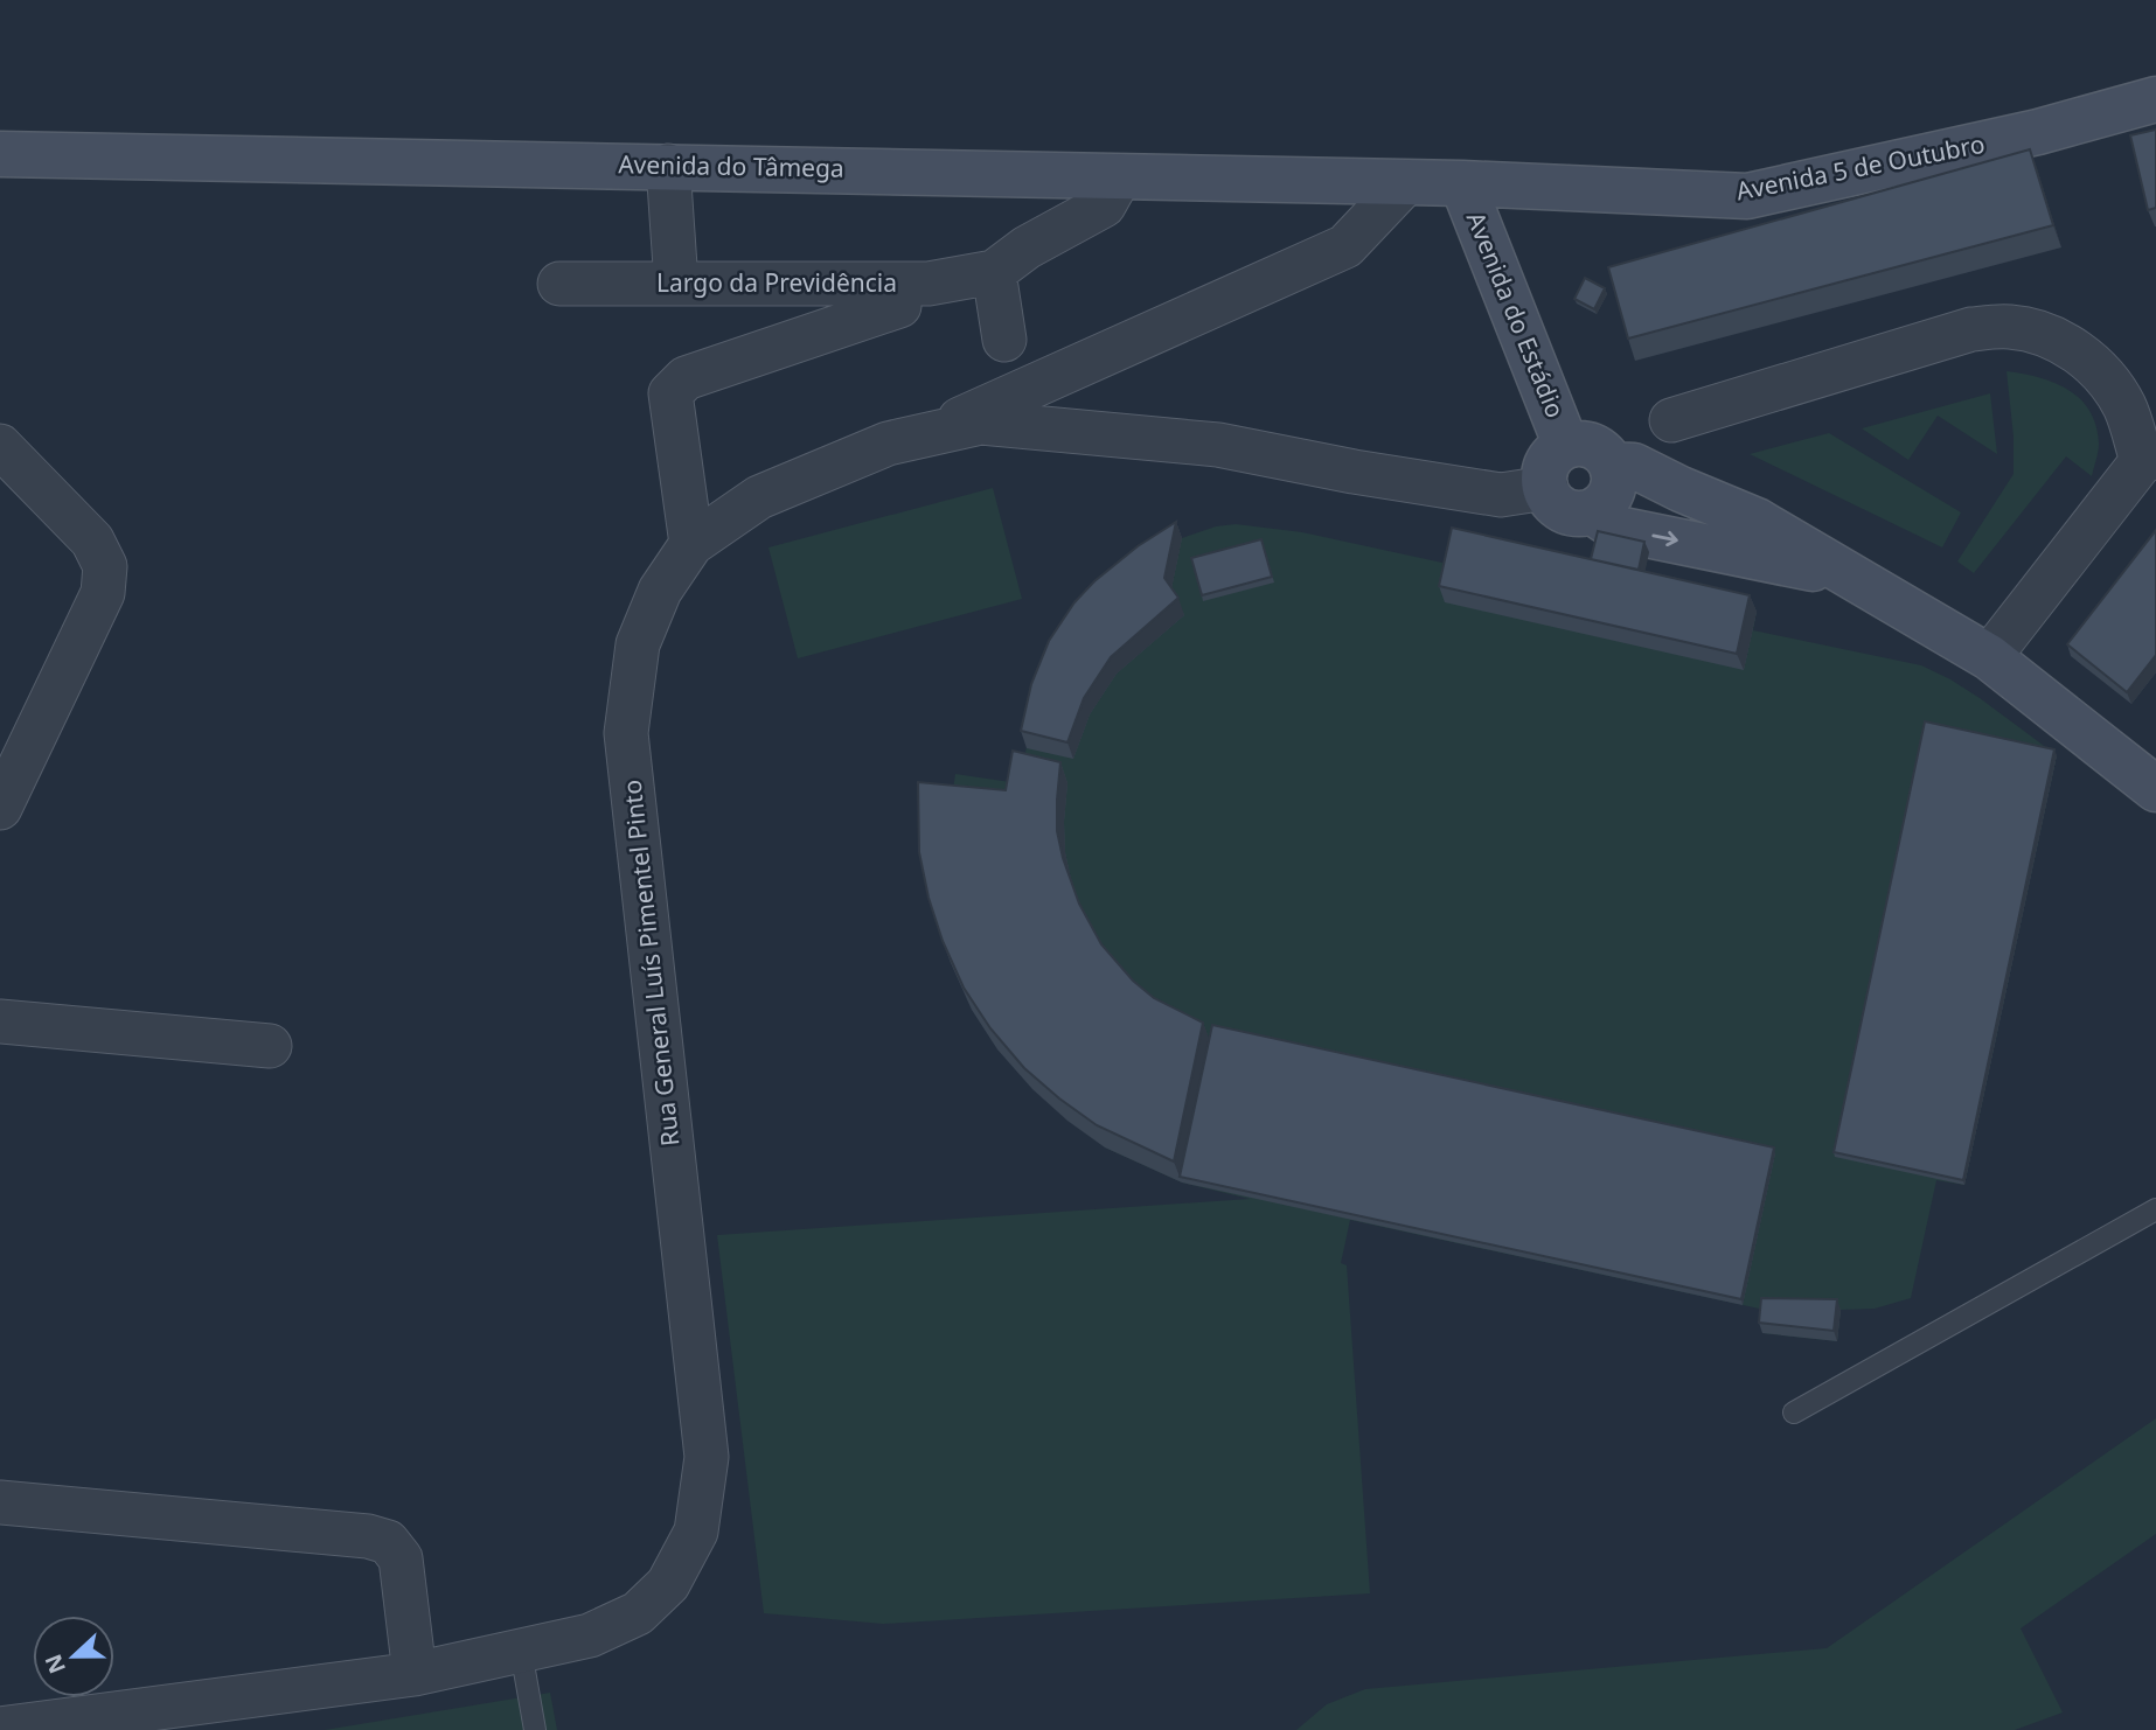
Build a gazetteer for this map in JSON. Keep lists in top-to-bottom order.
{
  "streets": {
    "main road": ["Avenida do Tâmega", "Avenida 5 de Outubro", "Avenida do Estádio"],
    "street": ["Largo da Previdência", "Rua General Luís Pimentel Pinto"]
  },
  "crossings": [
    ["Avenida do Tâmega", "Avenida 5 de Outubro"],
    ["Avenida do Tâmega", "Avenida do Estádio"],
    ["Avenida 5 de Outubro", "Avenida do Estádio"],
    ["Avenida do Estádio", "Rua General Luís Pimentel Pinto"]
  ],
  "north": "left"
}
